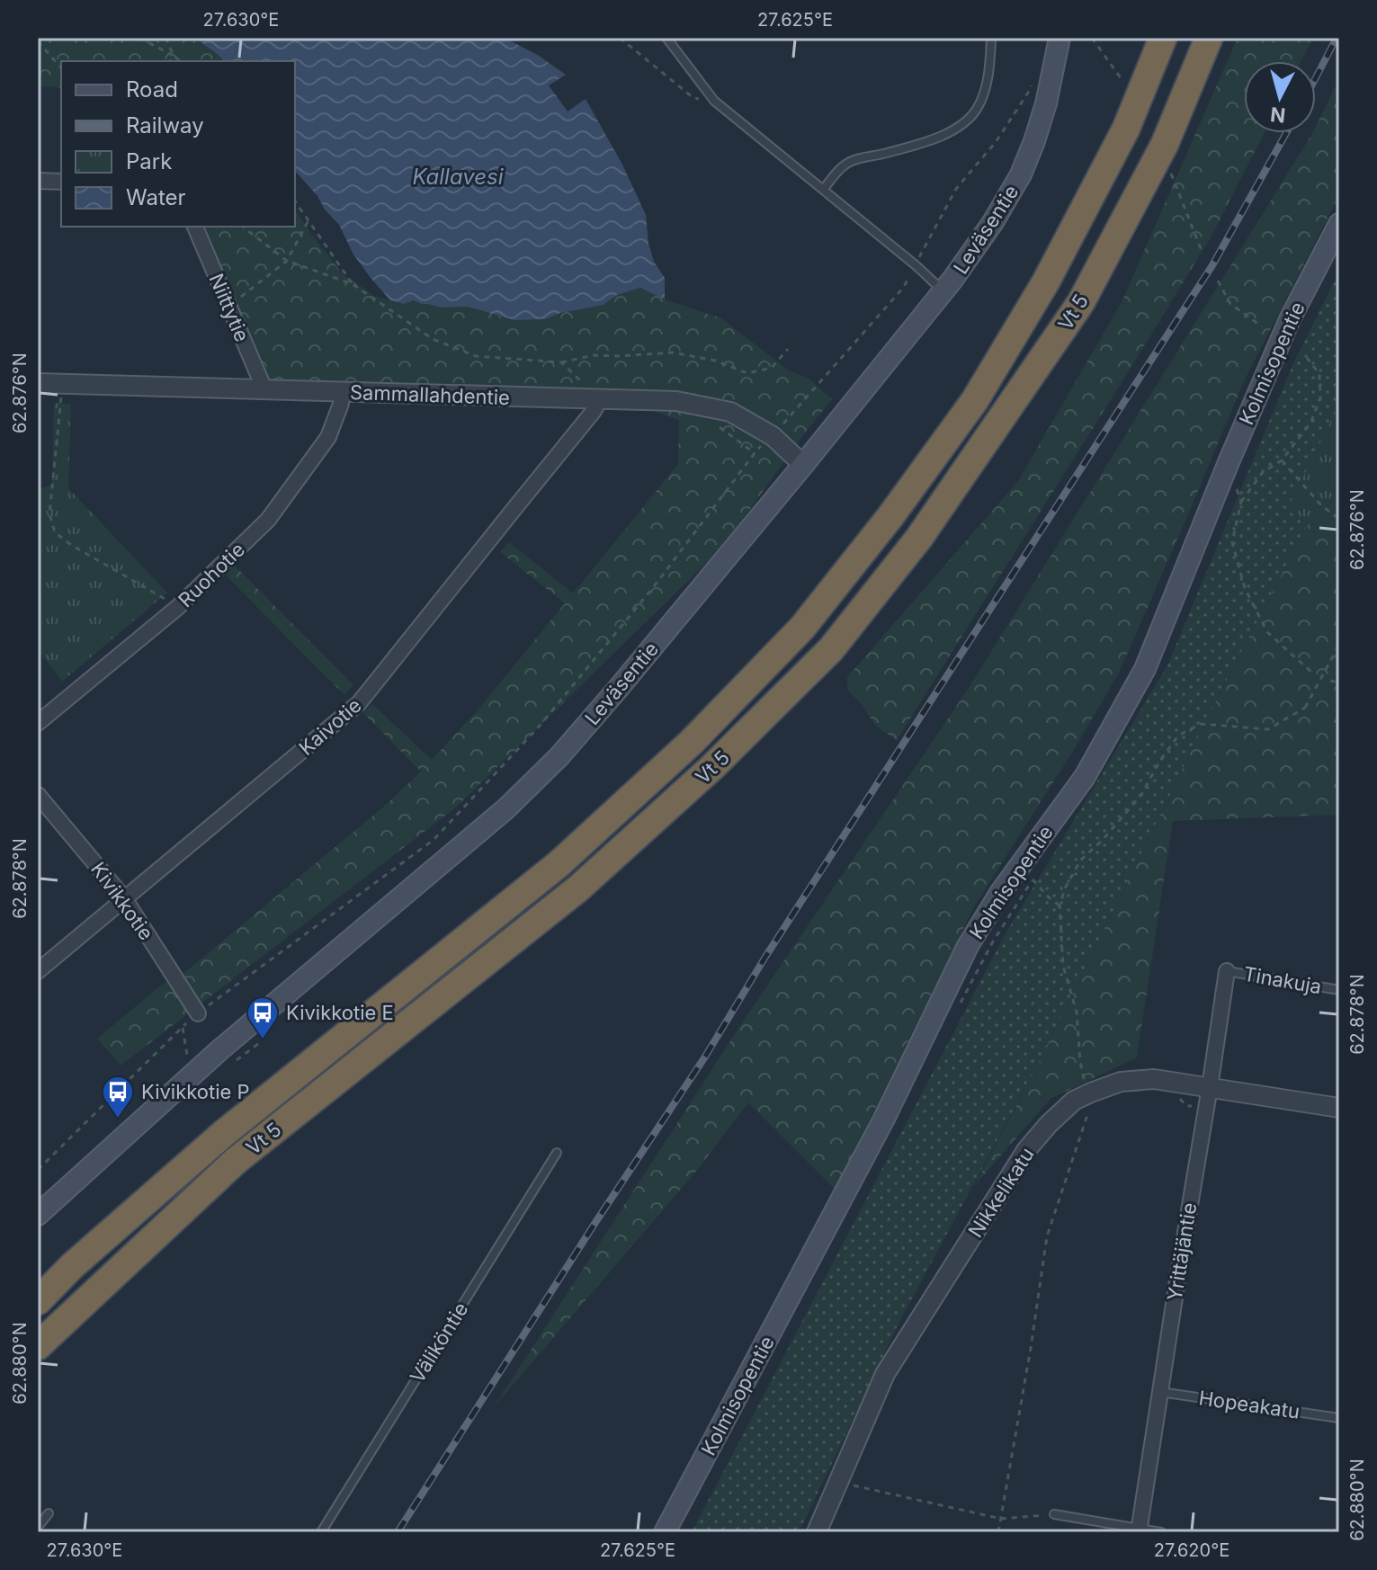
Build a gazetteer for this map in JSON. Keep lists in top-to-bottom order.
{
  "streets": {
    "highway": ["Vt 5"],
    "main road": ["Leväsentie", "Kolmisopentie"],
    "street": [
      "Niittytie",
      "Sammallahdentie",
      "Ruohotie",
      "Kaivotie",
      "Kivikkotie",
      "Nikkelikatu",
      "Yrittäjäntie"
    ],
    "lane": ["Tinakuja", "Väliköntie", "Hopeakatu"]
  },
  "crossings": [
    ["Leväsentie", "Sammallahdentie"],
    ["Niittytie", "Sammallahdentie"],
    ["Sammallahdentie", "Ruohotie"],
    ["Sammallahdentie", "Kaivotie"],
    ["Kaivotie", "Kivikkotie"],
    ["Tinakuja", "Yrittäjäntie"],
    ["Nikkelikatu", "Yrittäjäntie"],
    ["Yrittäjäntie", "Hopeakatu"]
  ],
  "water": ["Kallavesi"],
  "places": {
    "bus stop": ["Kivikkotie E", "Kivikkotie P"]
  },
  "legend": [
    "Road",
    "Railway",
    "Park",
    "Water"
  ],
  "north": "bottom",
  "coordinates": [
    "27.630°E",
    "27.625°E",
    "62.876°N",
    "62.878°N",
    "62.880°N",
    "27.620°E"
  ]
}
